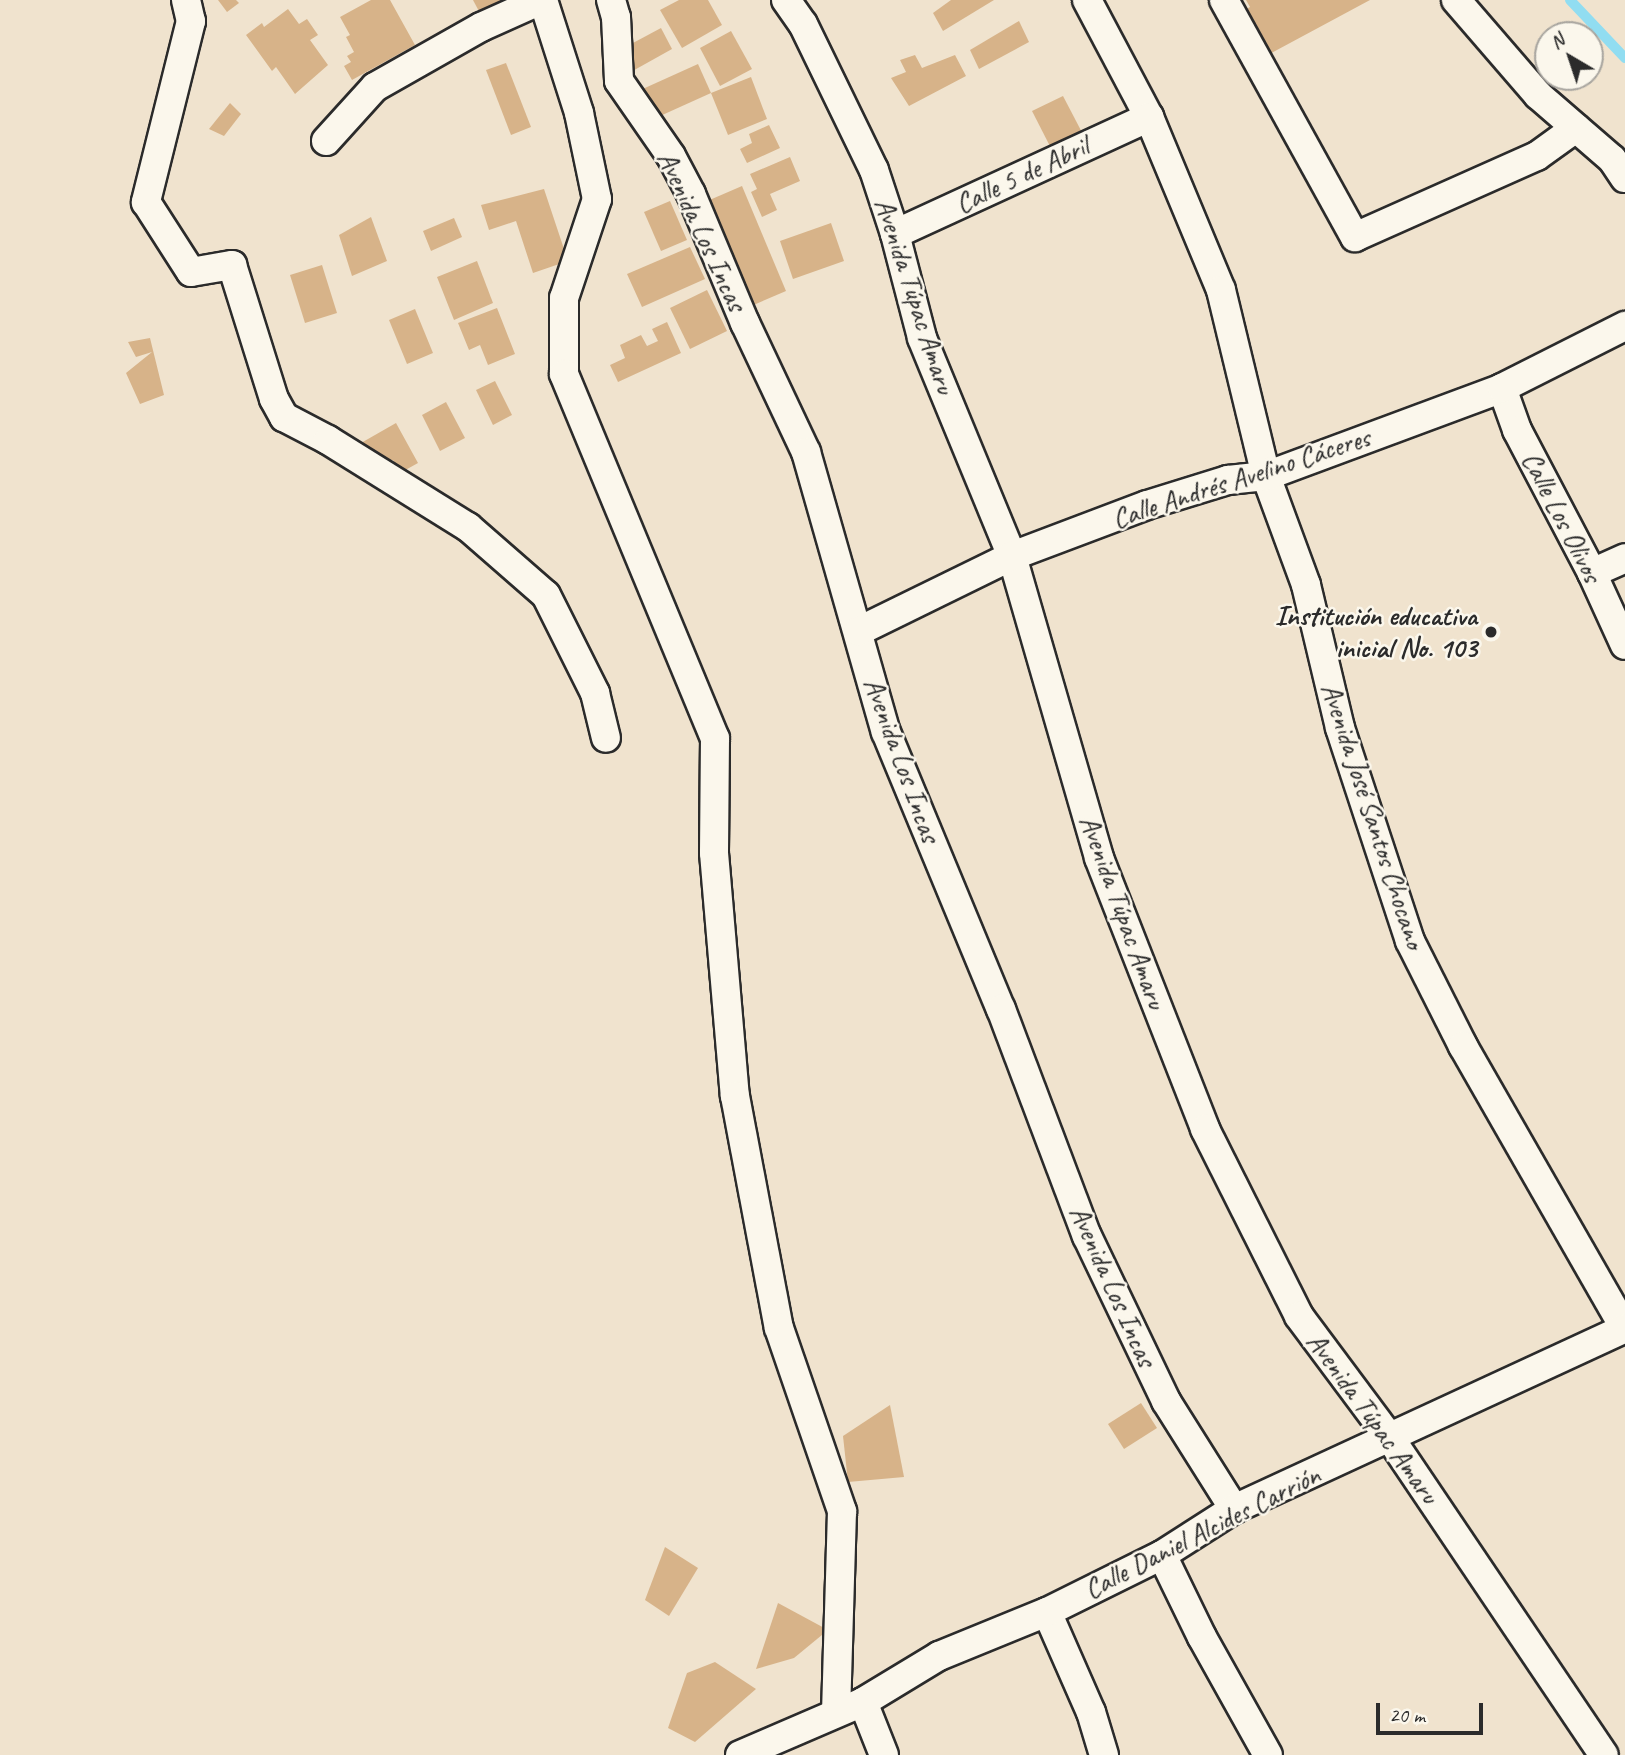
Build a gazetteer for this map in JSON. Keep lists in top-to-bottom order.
{
  "streets": {
    "street": [
      "Calle 5 de Abril",
      "Avenida Los Incas",
      "Avenida Túpac Amaru",
      "Calle Andrés Avelino Cáceres",
      "Calle Los Olivos",
      "Avenida José Santos Chocano",
      "Calle Daniel Alcides Carrión"
    ]
  },
  "crossings": [
    ["Calle 5 de Abril", "Avenida Túpac Amaru"],
    ["Calle 5 de Abril", "Avenida José Santos Chocano"],
    ["Avenida Los Incas", "Calle Andrés Avelino Cáceres"],
    ["Avenida Los Incas", "Calle Daniel Alcides Carrión"],
    ["Avenida Túpac Amaru", "Calle Andrés Avelino Cáceres"],
    ["Avenida Túpac Amaru", "Calle Daniel Alcides Carrión"],
    ["Calle Andrés Avelino Cáceres", "Calle Los Olivos"],
    ["Calle Andrés Avelino Cáceres", "Avenida José Santos Chocano"],
    ["Avenida José Santos Chocano", "Calle Daniel Alcides Carrión"]
  ],
  "places": ["Institución educativa inicial No. 103"],
  "scale_bar": "20 m",
  "north": "top left"
}
